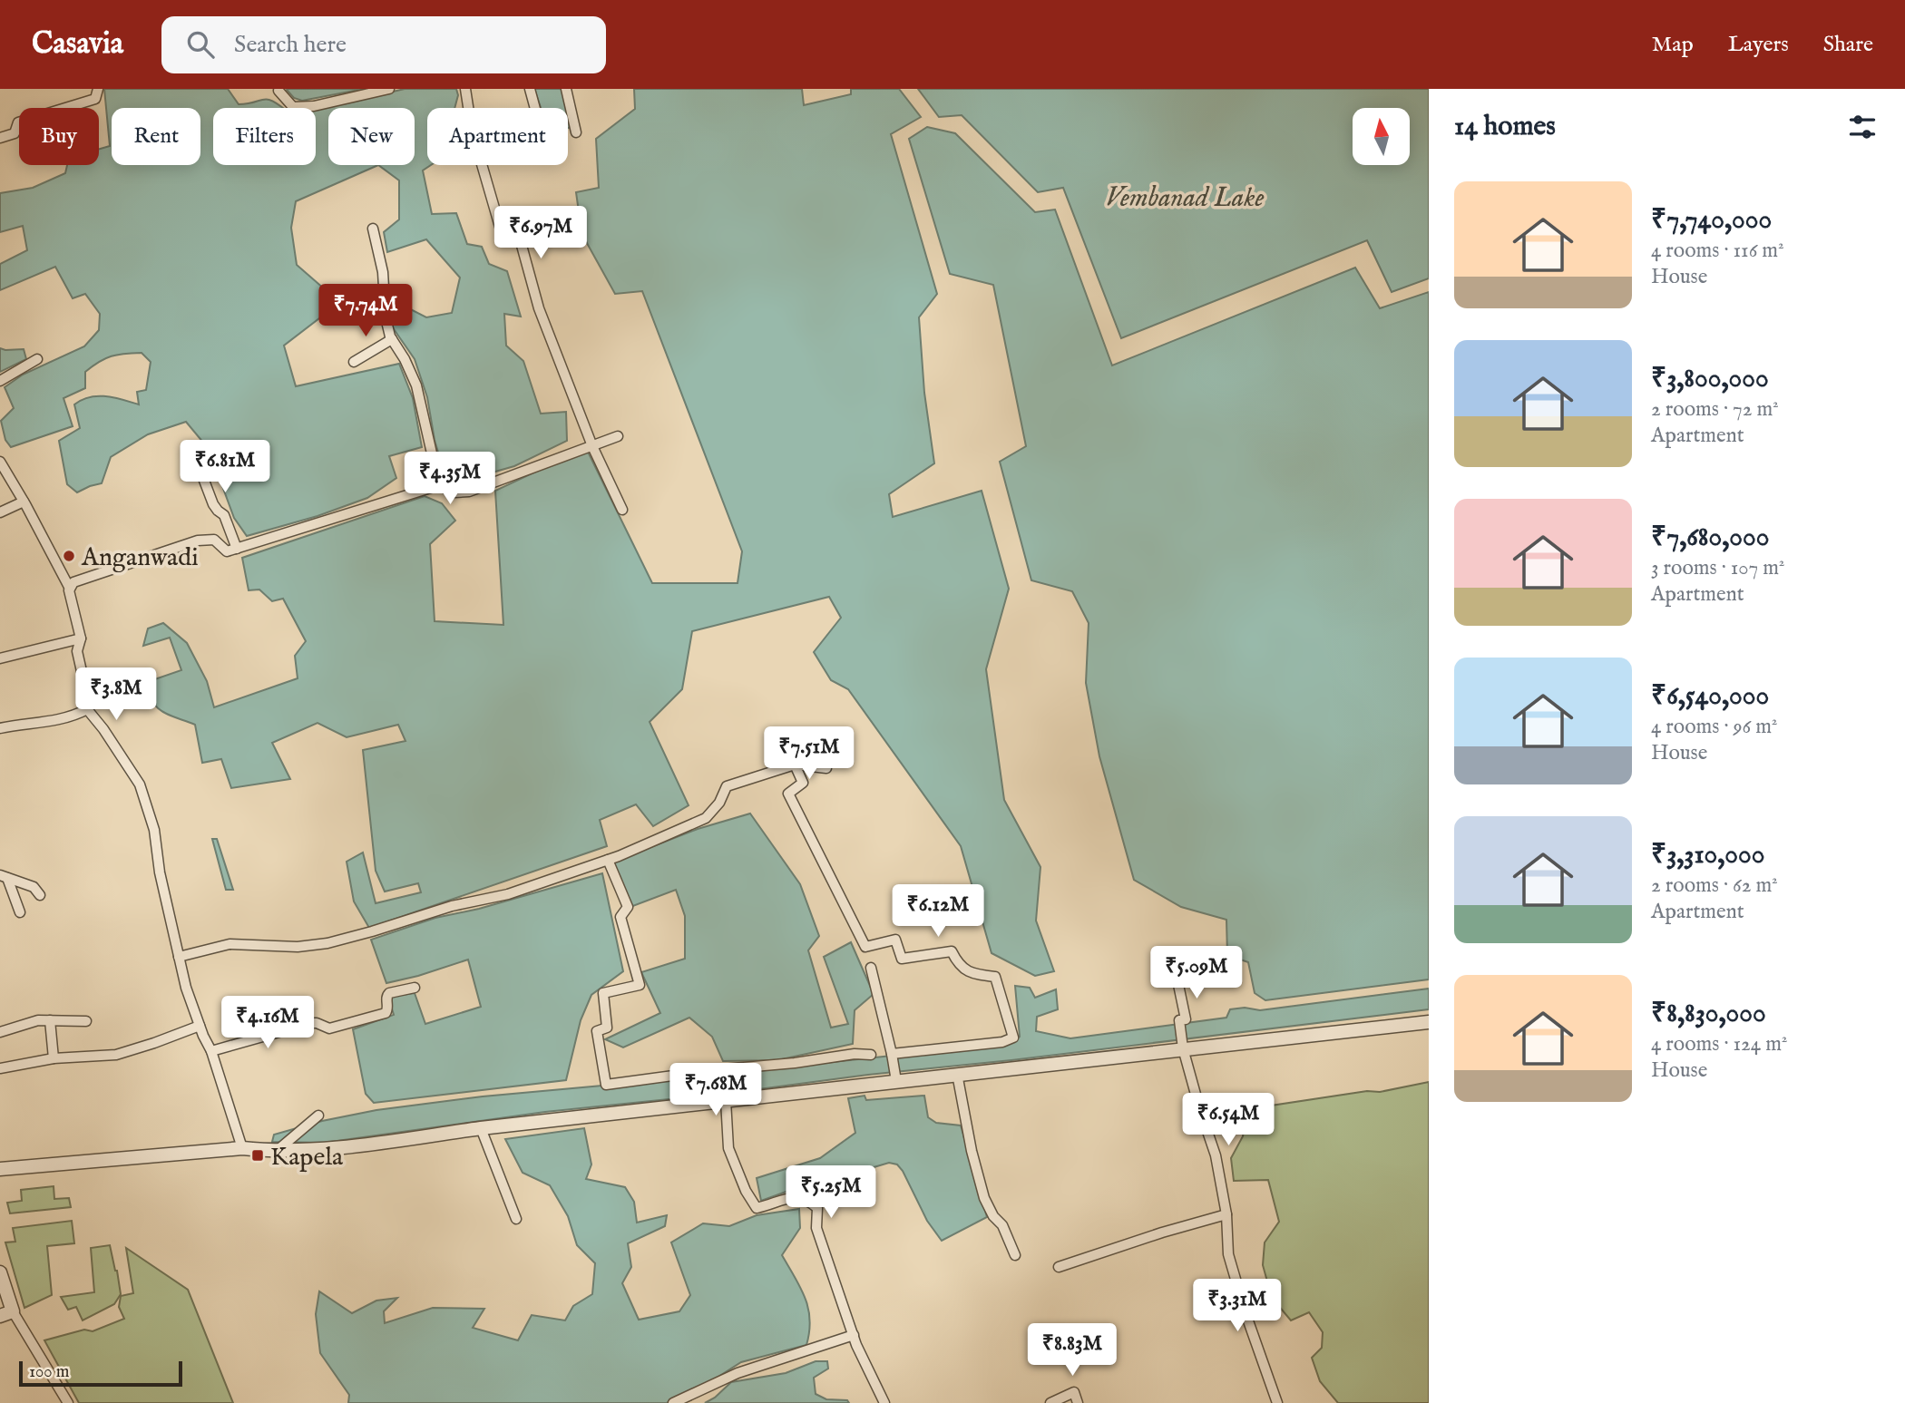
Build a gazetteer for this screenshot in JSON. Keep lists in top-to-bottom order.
{
  "water": ["Vembanad Lake"],
  "places": {
    "other": ["Anganwadi"],
    "transit": ["Kapela"]
  },
  "scale_bar": "100 m",
  "north": "top",
  "page": {
    "header": "Casavia",
    "search": "Search here",
    "nav": ["Map", "Layers", "Share"],
    "heading": "14 homes",
    "chip": [
      "Buy",
      "Rent",
      "Filters",
      "New",
      "Apartment"
    ],
    "list": [
      {
        "name": "₹7,740,000",
        "note": "4 rooms · 116 m² · House"
      },
      {
        "name": "₹3,800,000",
        "note": "2 rooms · 72 m² · Apartment"
      },
      {
        "name": "₹7,680,000",
        "note": "3 rooms · 107 m² · Apartment"
      },
      {
        "name": "₹6,540,000",
        "note": "4 rooms · 96 m² · House"
      },
      {
        "name": "₹3,310,000",
        "note": "2 rooms · 62 m² · Apartment"
      },
      {
        "name": "₹8,830,000",
        "note": "4 rooms · 124 m² · House"
      }
    ],
    "price": [
      "₹6.97M",
      "₹7.74M",
      "₹6.81M",
      "₹4.35M",
      "₹3.8M",
      "₹7.51M",
      "₹6.12M",
      "₹5.09M",
      "₹4.16M",
      "₹7.68M",
      "₹6.54M",
      "₹5.25M",
      "₹3.31M",
      "₹8.83M"
    ],
    "scale": "100 m"
  }
}
